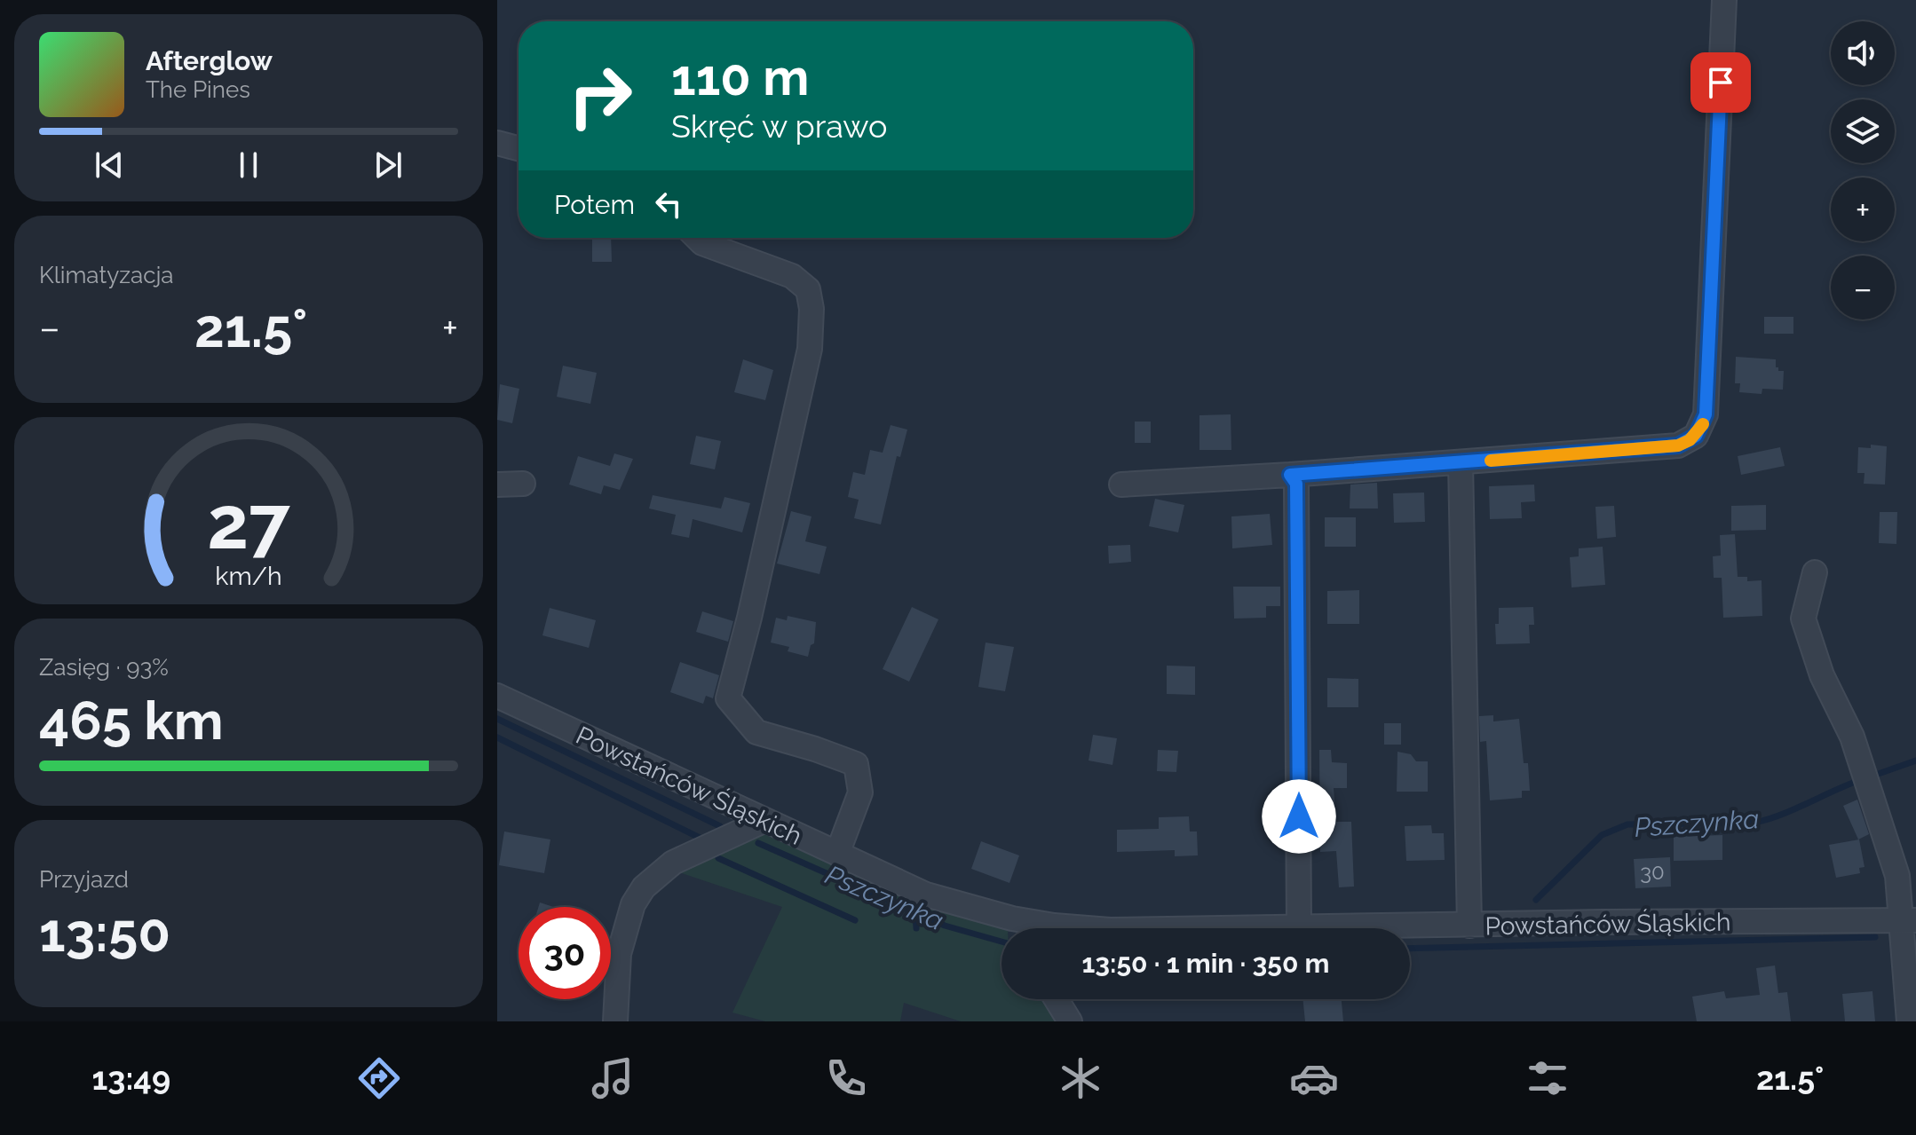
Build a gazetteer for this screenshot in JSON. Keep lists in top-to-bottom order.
{
  "streets": {
    "street": ["Powstańców Śląskich"]
  },
  "water": ["Pszczynka"],
  "house_numbers": ["30"],
  "page": {
    "map_buttons": ["+", "−"],
    "turn": ["110 m", "Skręć w prawo"],
    "song": ["Afterglow", "The Pines"],
    "then": "Potem",
    "tile": [
      "Klimatyzacja",
      ["Zasięg · 93%", "465 km"],
      ["Przyjazd", "13:50"]
    ],
    "heat": ["−", "21.5°", "+"],
    "limit": "30",
    "trip": "13:50 · 1 min · 350 m",
    "tabs": ["13:49", "21.5°"],
    "gauge": ["27", "km/h"]
  }
}
